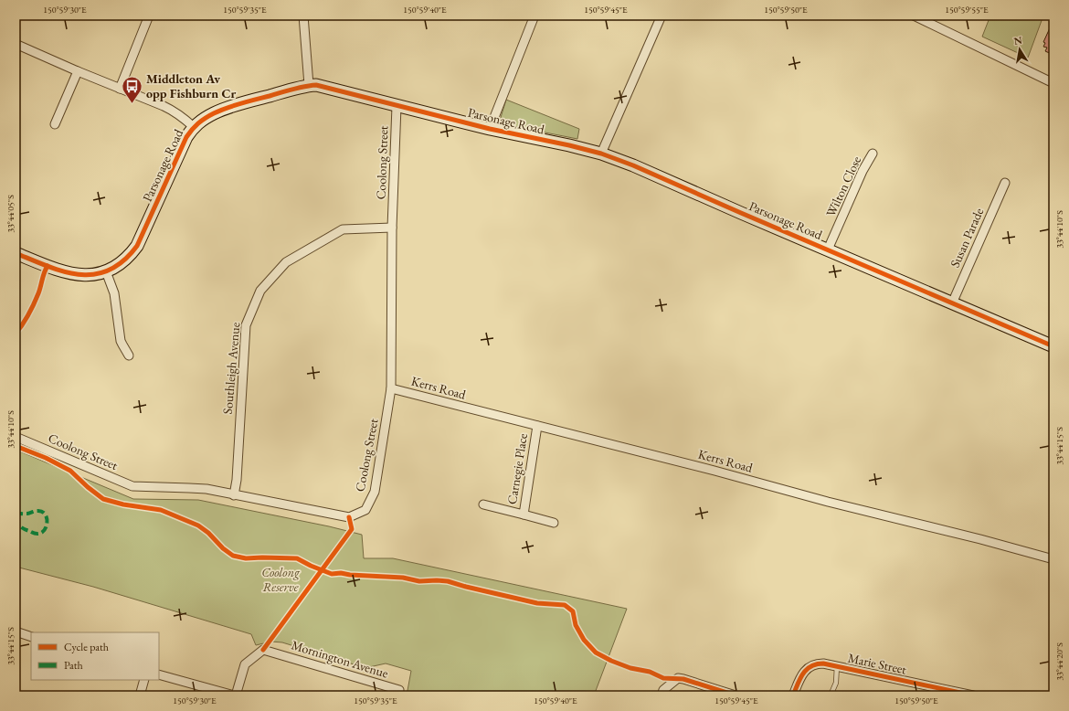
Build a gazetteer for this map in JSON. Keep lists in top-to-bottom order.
{
  "streets": {
    "street": [
      "Parsonage Road",
      "Coolong Street",
      "Wilton Close",
      "Susan Parade",
      "Southleigh Avenue",
      "Kerrs Road",
      "Carnegie Place",
      "Mornington Avenue",
      "Marie Street"
    ]
  },
  "crossings": [
    ["Parsonage Road", "Coolong Street"],
    ["Parsonage Road", "Wilton Close"],
    ["Parsonage Road", "Susan Parade"],
    ["Coolong Street", "Southleigh Avenue"],
    ["Coolong Street", "Kerrs Road"],
    ["Kerrs Road", "Carnegie Place"]
  ],
  "parks": ["Coolong Reserve"],
  "places": {
    "bus stop": ["Middleton Av opp Fishburn Cr"]
  },
  "legend": ["Cycle path", "Path"],
  "north": "top",
  "coordinates": [
    "150°59'30\"E",
    "150°59'35\"E",
    "150°59'40\"E",
    "150°59'45\"E",
    "150°59'50\"E",
    "150°59'55\"E",
    "33°44'05\"S",
    "33°44'10\"S",
    "33°44'15\"S",
    "33°44'20\"S"
  ]
}
